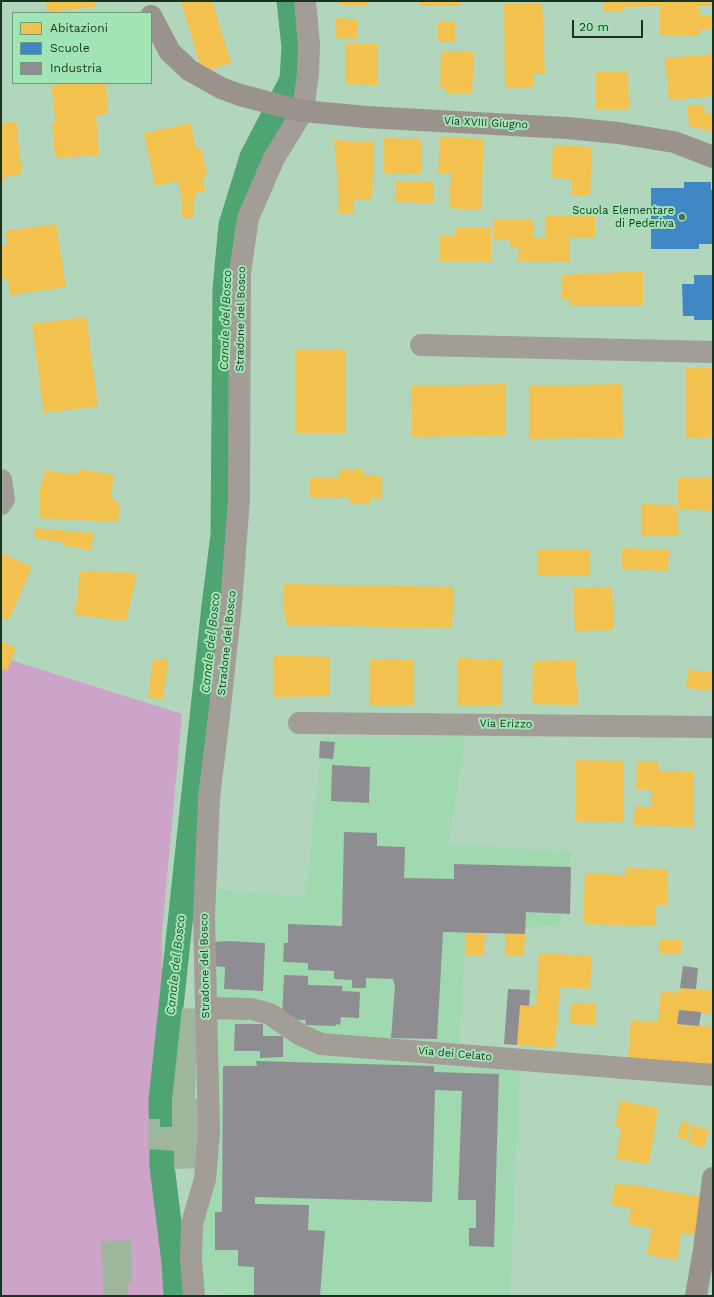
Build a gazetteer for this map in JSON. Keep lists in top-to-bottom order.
{
  "streets": {
    "main road": ["Via XVIII Giugno"],
    "street": ["Stradone del Bosco", "Via Erizzo", "Via dei Celato"]
  },
  "crossings": [
    ["Via XVIII Giugno", "Stradone del Bosco"],
    ["Stradone del Bosco", "Via dei Celato"]
  ],
  "water": ["Canale del Bosco"],
  "places": ["Scuola Elementare di Pederiva"],
  "legend": ["Abitazioni", "Scuole", "Industria"],
  "scale_bar": "20 m"
}
